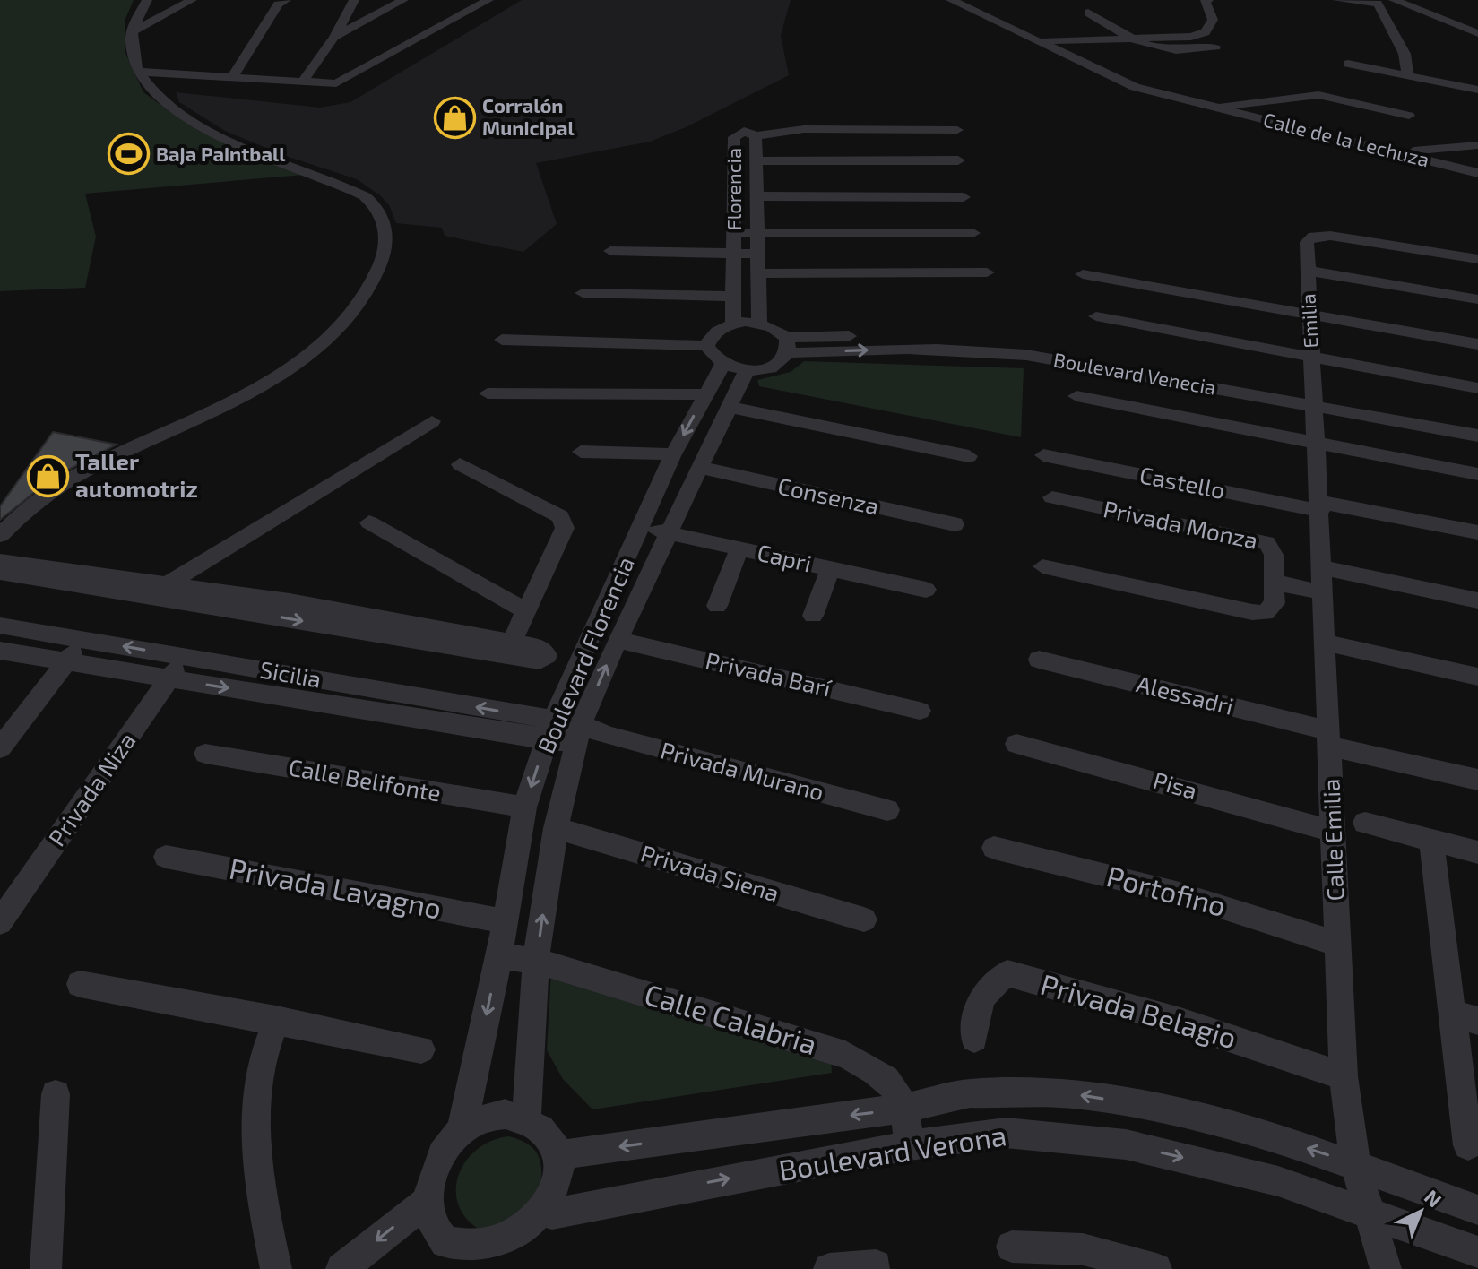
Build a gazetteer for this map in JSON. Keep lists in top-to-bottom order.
{
  "streets": {
    "street": [
      "Calle de la Lechuza",
      "Florencia",
      "Emilia",
      "Boulevard Venecia",
      "Castello",
      "Consenza",
      "Privada Monza",
      "Capri",
      "Boulevard Florencia",
      "Sicilia",
      "Privada Barí",
      "Alessadri",
      "Privada Murano",
      "Calle Belifonte",
      "Pisa",
      "Privada Niza",
      "Calle Emilia",
      "Privada Siena",
      "Privada Lavagno",
      "Portofino",
      "Privada Belagio",
      "Calle Calabria",
      "Boulevard Verona"
    ]
  },
  "crossings": [
    ["Florencia", "Boulevard Florencia"],
    ["Emilia", "Boulevard Venecia"],
    ["Emilia", "Calle Emilia"],
    ["Boulevard Venecia", "Calle Emilia"],
    ["Castello", "Calle Emilia"],
    ["Consenza", "Boulevard Florencia"],
    ["Capri", "Boulevard Florencia"],
    ["Boulevard Florencia", "Sicilia"],
    ["Boulevard Florencia", "Privada Barí"],
    ["Boulevard Florencia", "Privada Murano"],
    ["Boulevard Florencia", "Calle Belifonte"],
    ["Boulevard Florencia", "Privada Siena"],
    ["Boulevard Florencia", "Privada Lavagno"],
    ["Boulevard Florencia", "Calle Calabria"],
    ["Boulevard Florencia", "Boulevard Verona"],
    ["Sicilia", "Privada Murano"],
    ["Sicilia", "Privada Niza"],
    ["Alessadri", "Calle Emilia"],
    ["Pisa", "Calle Emilia"],
    ["Calle Emilia", "Portofino"],
    ["Calle Emilia", "Privada Belagio"],
    ["Calle Emilia", "Boulevard Verona"],
    ["Calle Calabria", "Boulevard Verona"]
  ],
  "places": {
    "shop": ["Corralón Municipal", "Taller automotriz"],
    "sports": ["Baja Paintball"]
  },
  "north": "top right"
}
